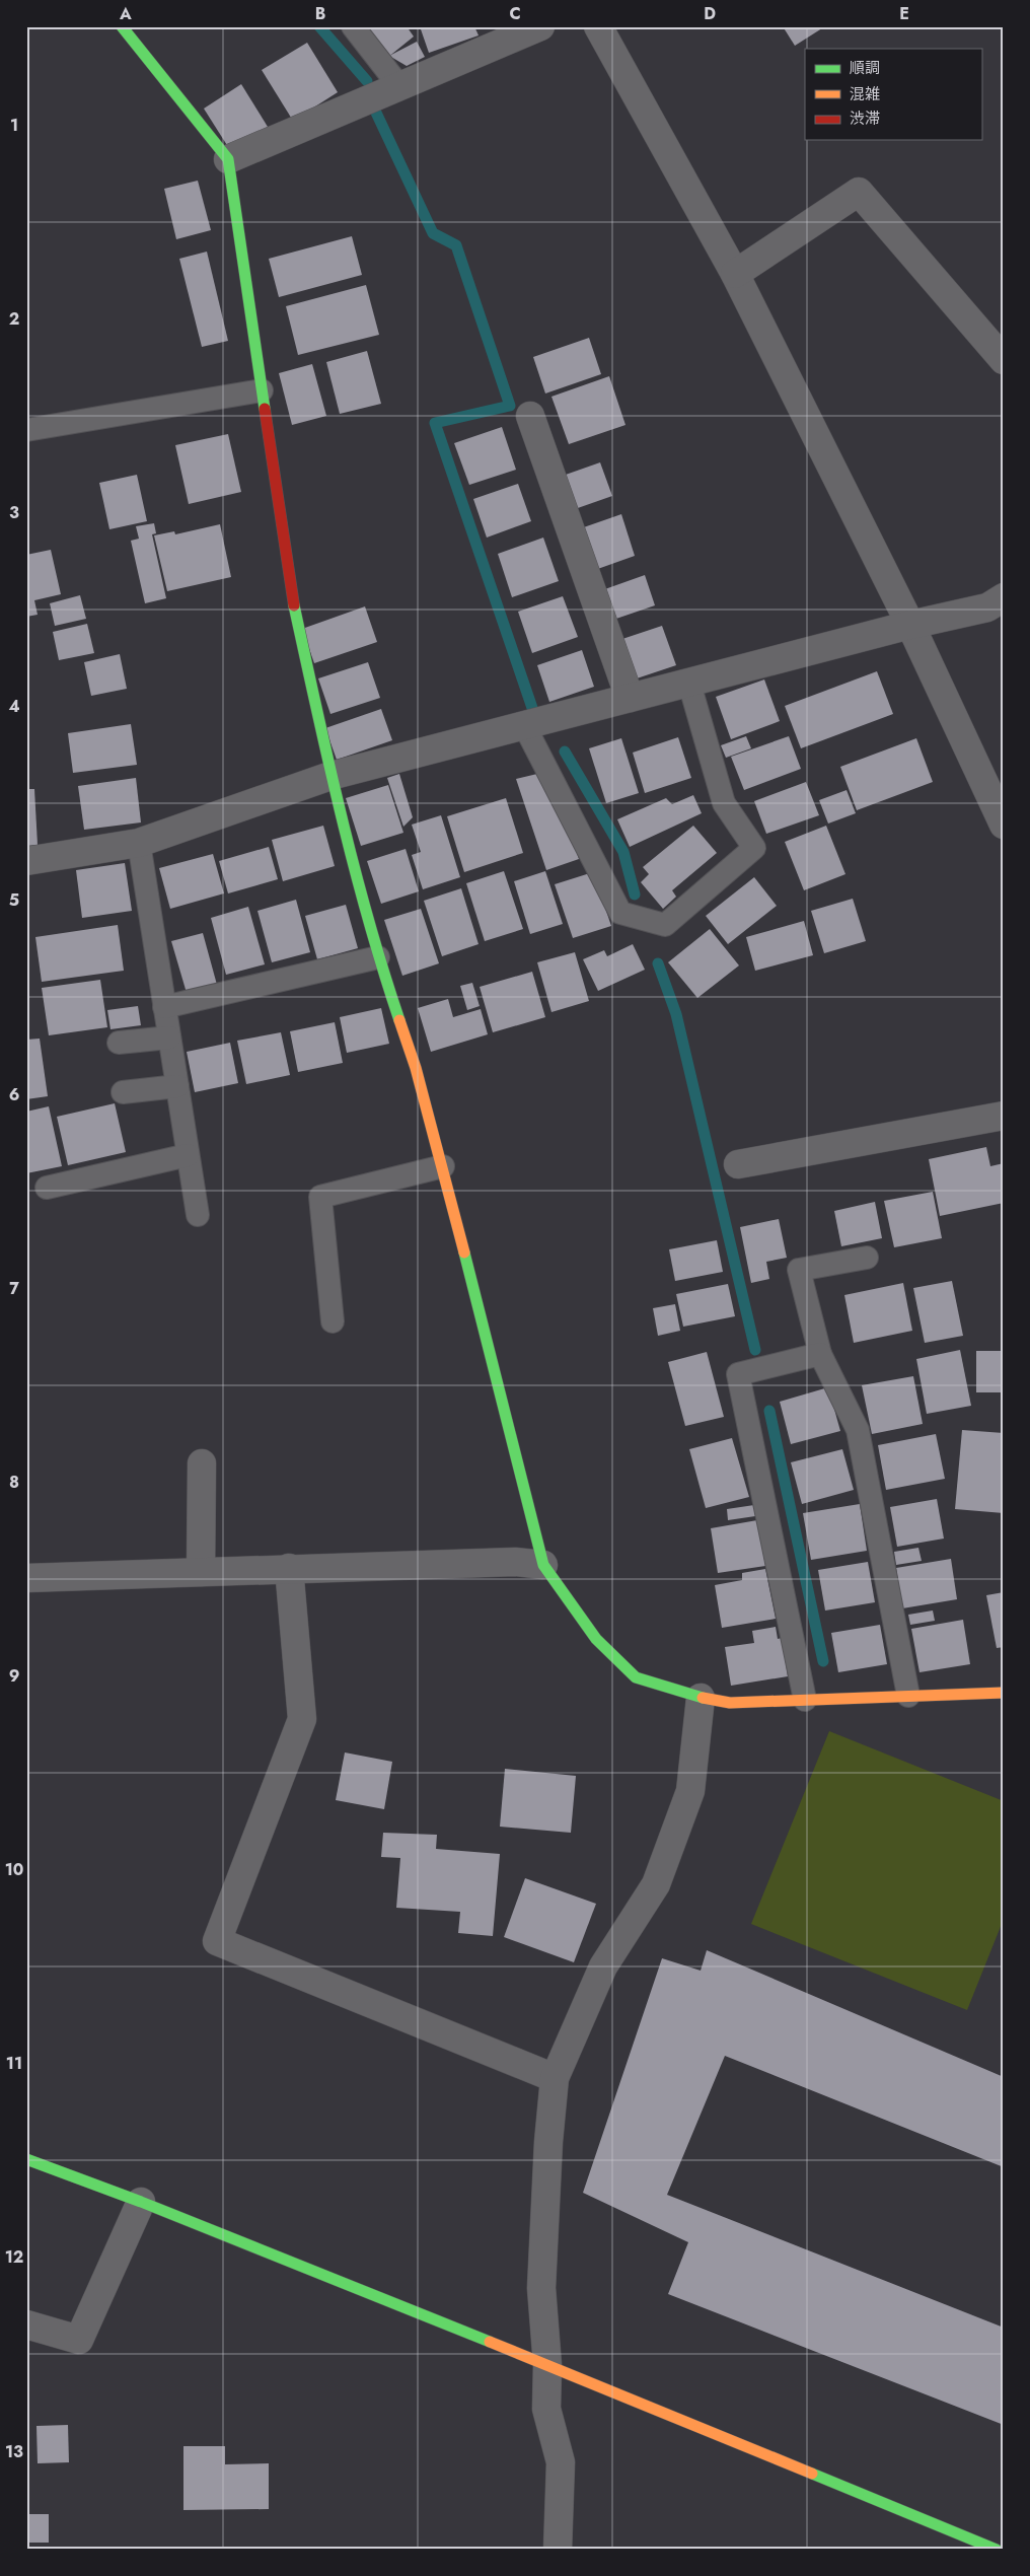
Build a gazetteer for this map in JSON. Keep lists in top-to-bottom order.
{
  "legend": ["順調", "混雑", "渋滞"],
  "grid": {
    "columns": [
      "A",
      "B",
      "C",
      "D",
      "E"
    ],
    "rows": [
      "1",
      "2",
      "3",
      "4",
      "5",
      "6",
      "7",
      "8",
      "9",
      "10",
      "11",
      "12",
      "13"
    ]
  }
}
